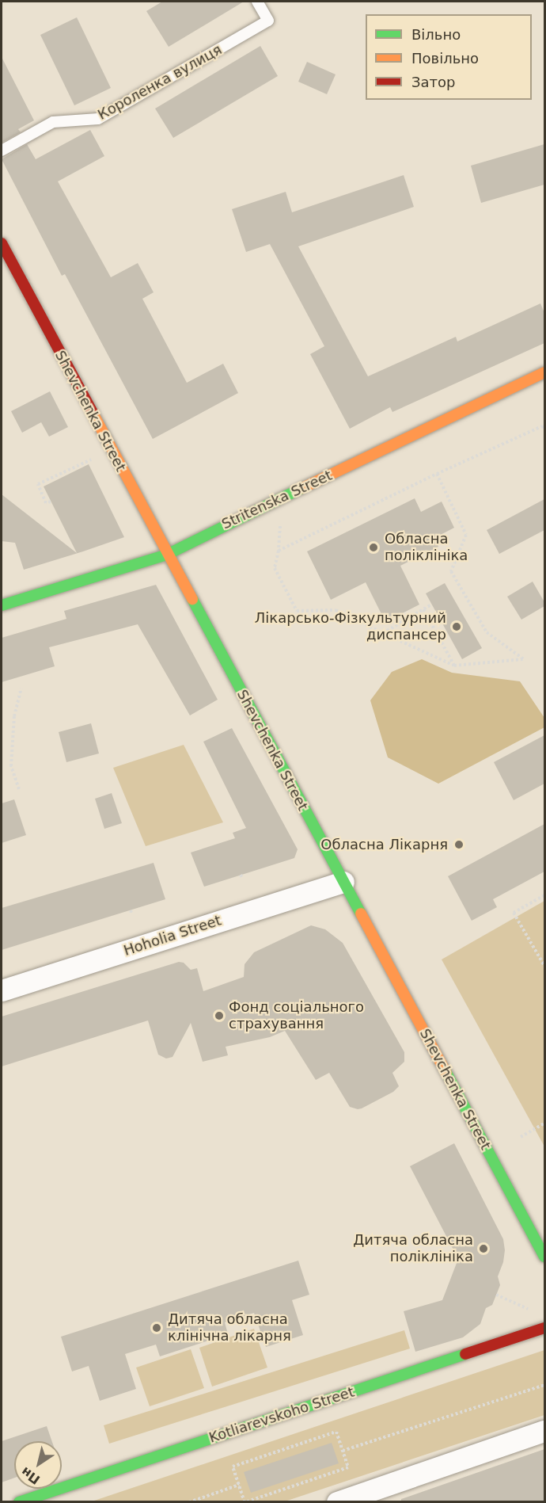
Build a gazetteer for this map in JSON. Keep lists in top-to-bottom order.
{
  "streets": {
    "street": [
      "Shevchenka Street",
      "Stritenska Street",
      "Hoholia Street",
      "Kotliarevskoho Street"
    ],
    "lane": ["Короленка вулиця"]
  },
  "crossings": [
    ["Shevchenka Street", "Stritenska Street"],
    ["Shevchenka Street", "Hoholia Street"]
  ],
  "places": [
    "Обласна поліклініка",
    "Лікарсько-Фізкультурний диспансер",
    "Обласна Лікарня",
    "Фонд соціального страхування",
    "Дитяча обласна поліклініка",
    "Дитяча обласна клінічна лікарня"
  ],
  "legend": ["Вільно", "Повільно", "Затор"],
  "north": "bottom left"
}
